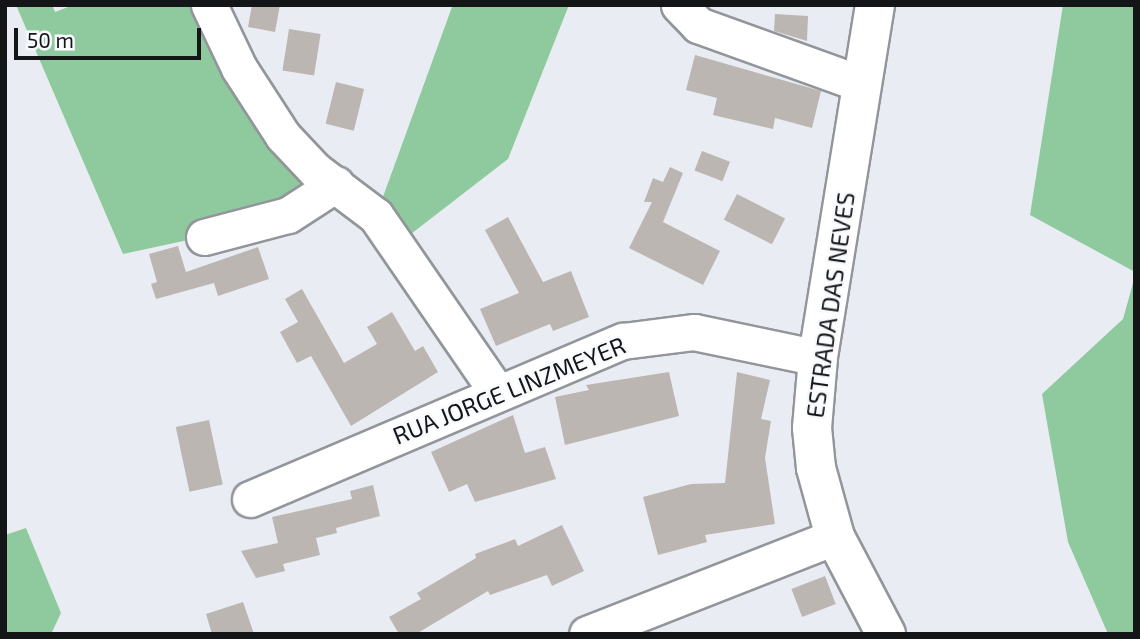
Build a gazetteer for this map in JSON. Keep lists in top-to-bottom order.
{
  "streets": {
    "main road": ["ESTRADA DAS NEVES"],
    "street": ["RUA JORGE LINZMEYER"]
  },
  "crossings": [
    ["ESTRADA DAS NEVES", "RUA JORGE LINZMEYER"]
  ],
  "scale_bar": "50 m"
}
